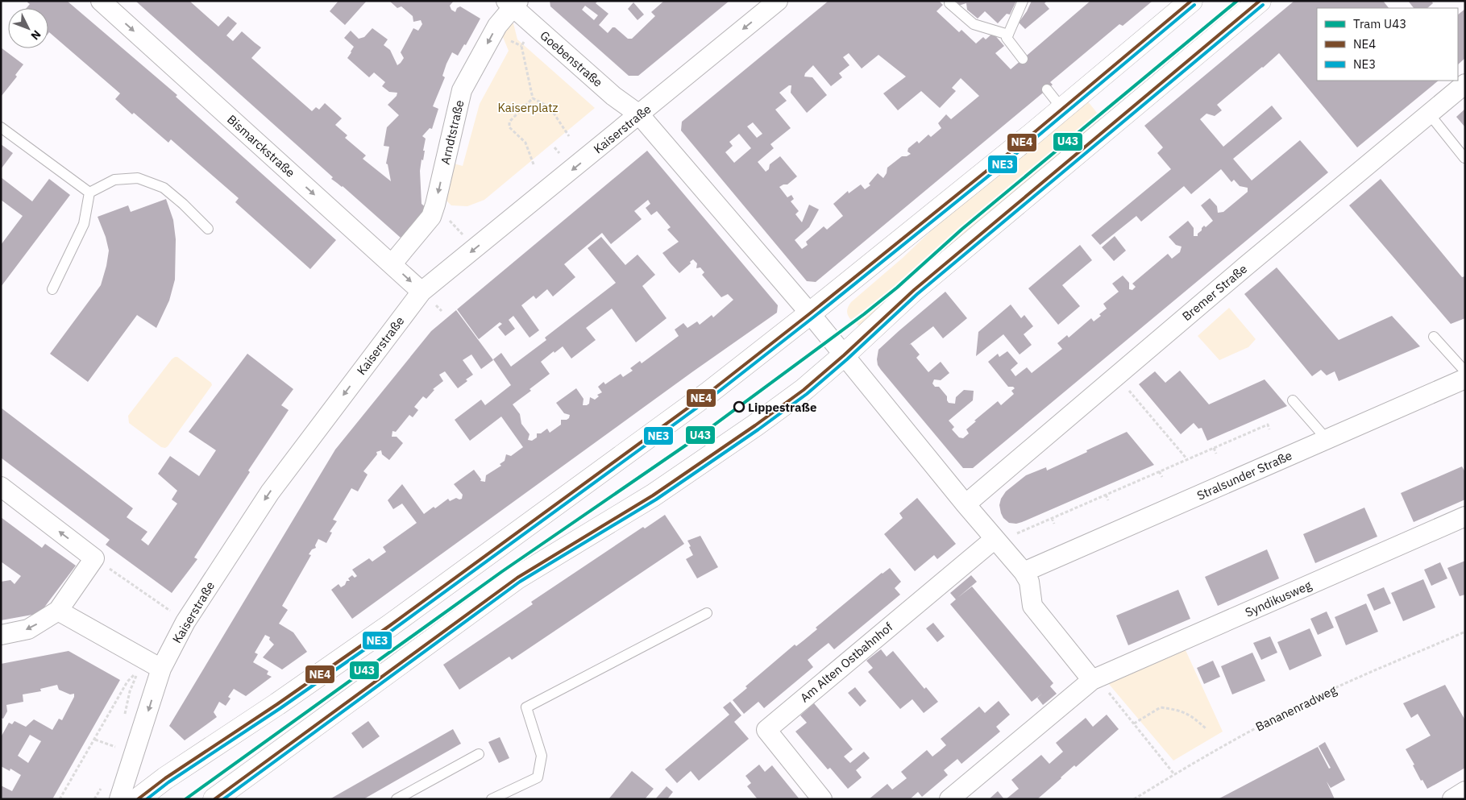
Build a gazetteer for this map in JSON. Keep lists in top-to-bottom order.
{
  "streets": {
    "street": [
      "Goebenstraße",
      "Kaiserstraße",
      "Arndtstraße",
      "Bismarckstraße",
      "Bremer Straße",
      "Stralsunder Straße",
      "Syndikusweg",
      "Am Alten Ostbahnhof"
    ],
    "path": ["Bananenradweg"]
  },
  "crossings": [
    ["Goebenstraße", "Kaiserstraße"],
    ["Goebenstraße", "Arndtstraße"],
    ["Kaiserstraße", "Bismarckstraße"],
    ["Arndtstraße", "Bismarckstraße"]
  ],
  "one_way": ["Kaiserstraße", "Arndtstraße", "Bismarckstraße"],
  "parks": ["Kaiserplatz"],
  "places": ["Lippestraße"],
  "lines": ["tram line U43", "transit line NE4", "transit line NE3"],
  "legend": ["Tram U43", "NE4", "NE3"],
  "north": "bottom right"
}
